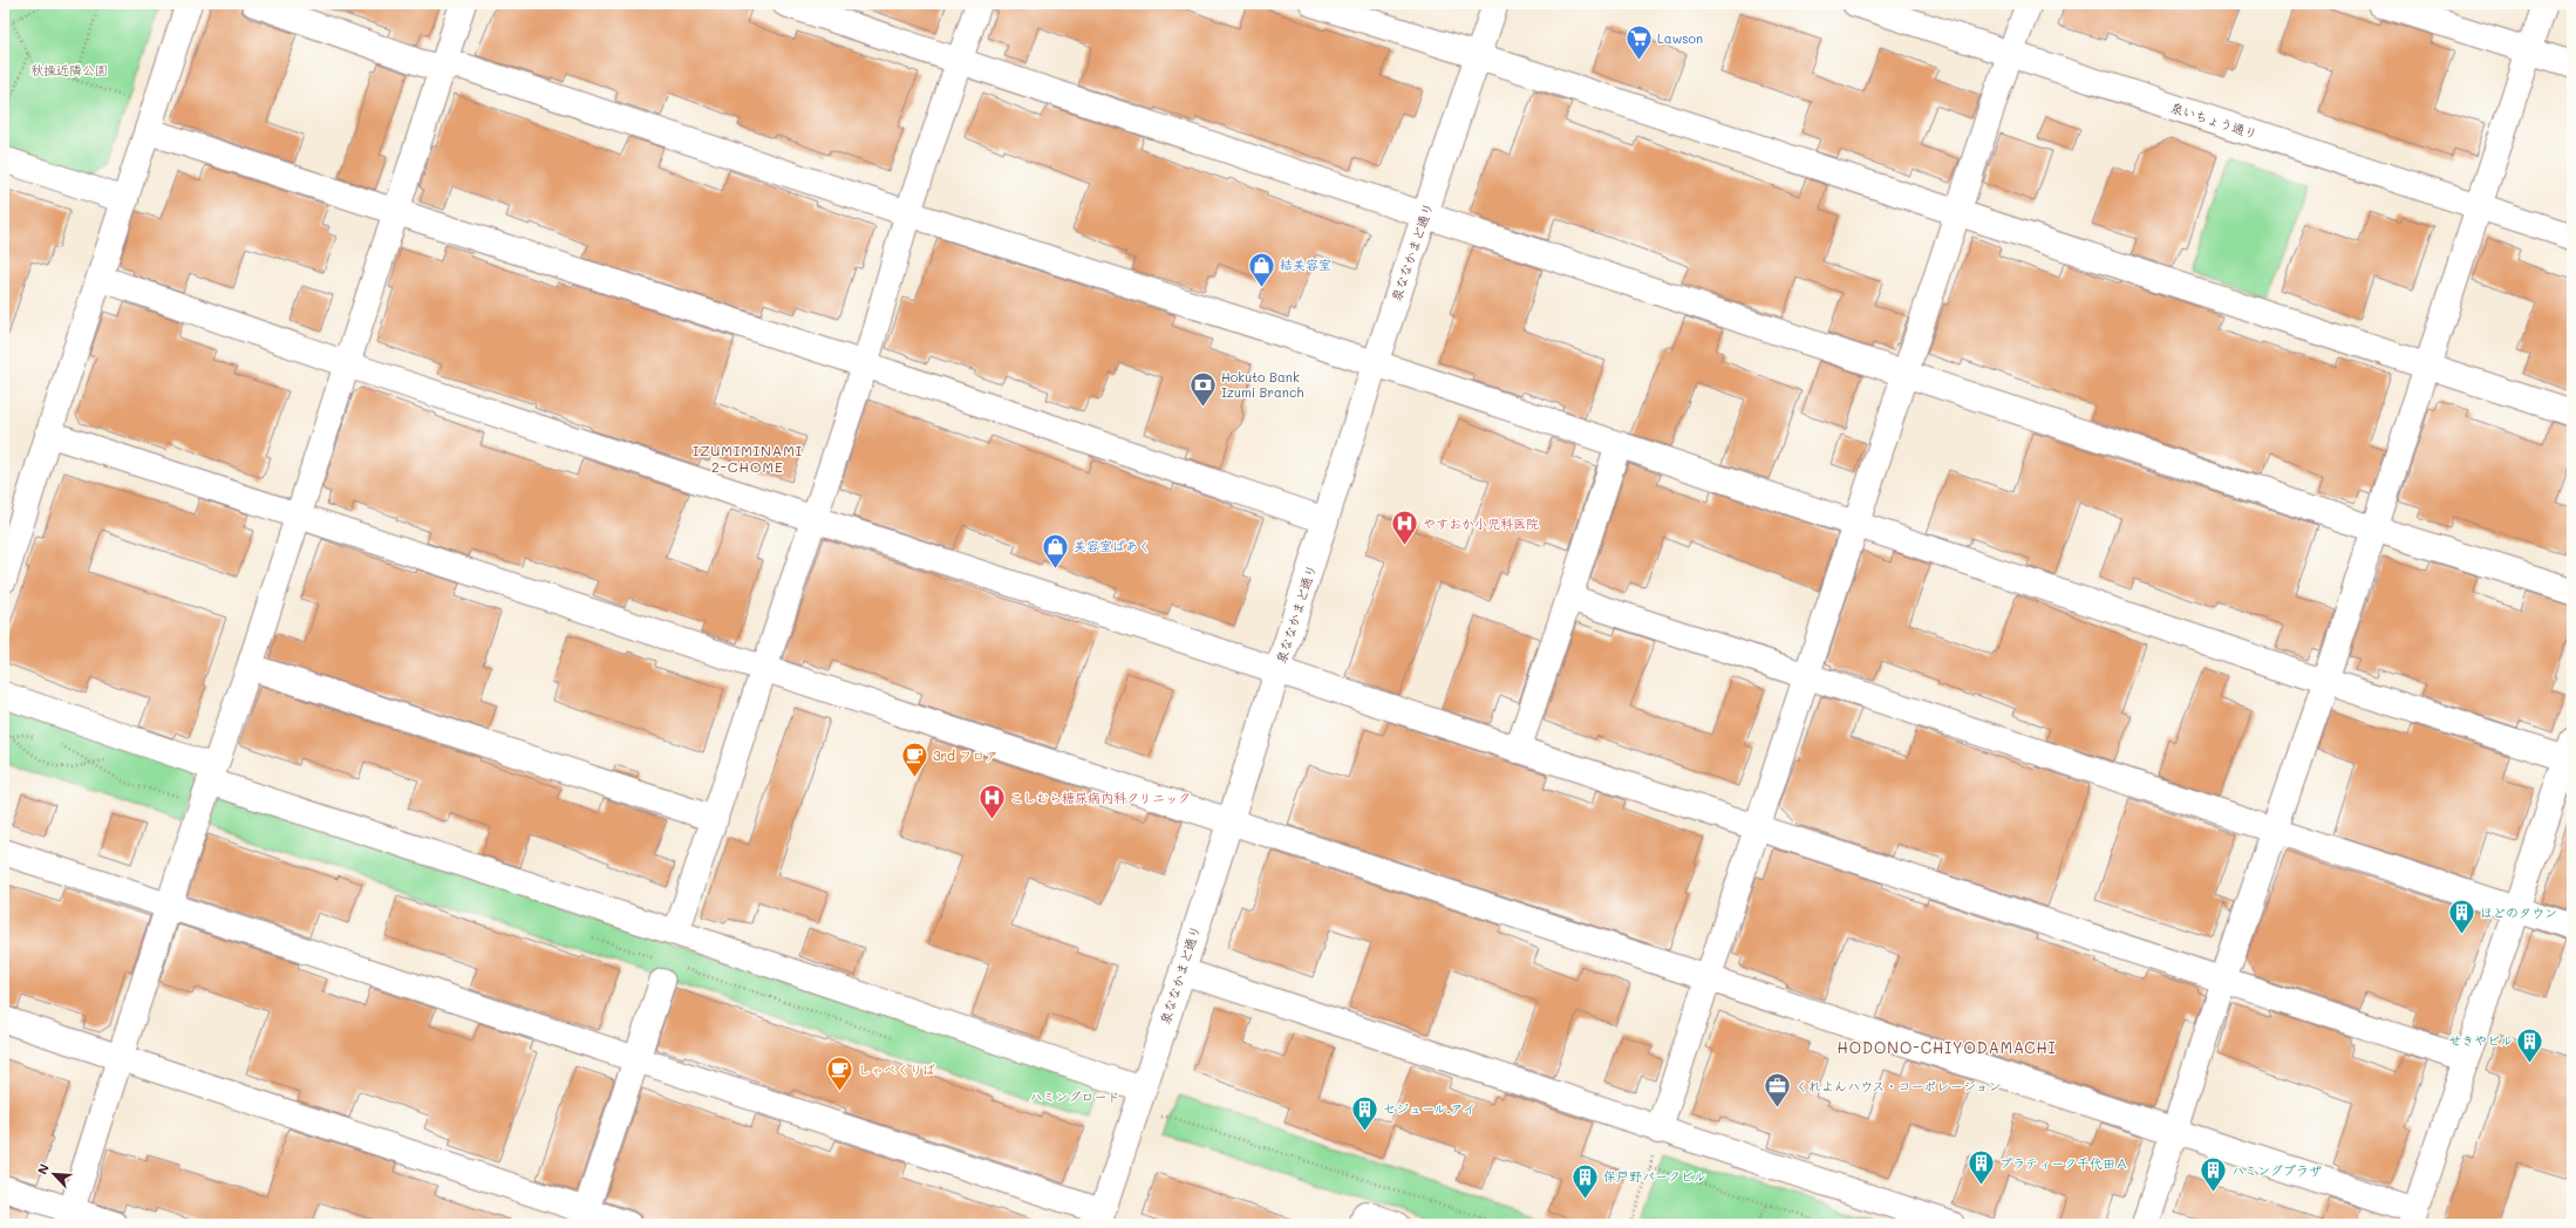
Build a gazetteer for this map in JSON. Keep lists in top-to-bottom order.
{
  "streets": {
    "street": ["泉いちょう通り", "泉ななかまど通り"]
  },
  "districts": ["IZUMIMINAMI 2-CHOME", "HODONO-CHIYODAMACHI"],
  "parks": ["秋操近隣公園", "ハミングロード"],
  "places": {
    "supermarket": ["Lawson"],
    "shop": ["結美容室", "美容室ぱあく"],
    "bank": ["Hokuto Bank Izumi Branch"],
    "hospital": ["やすおか小児科医院", "こしむら糖尿病内科クリニック"],
    "cafe": ["3rd フロア", "しゃべくりば"],
    "building": [
      "ほどのタウン",
      "せきやビル",
      "セジュール.アイ",
      "プラティーク千代田Ａ",
      "ハミングプラザ",
      "保戸野パークビル"
    ],
    "office": ["くれよんハウス・コーポレーション"]
  },
  "north": "top left"
}
